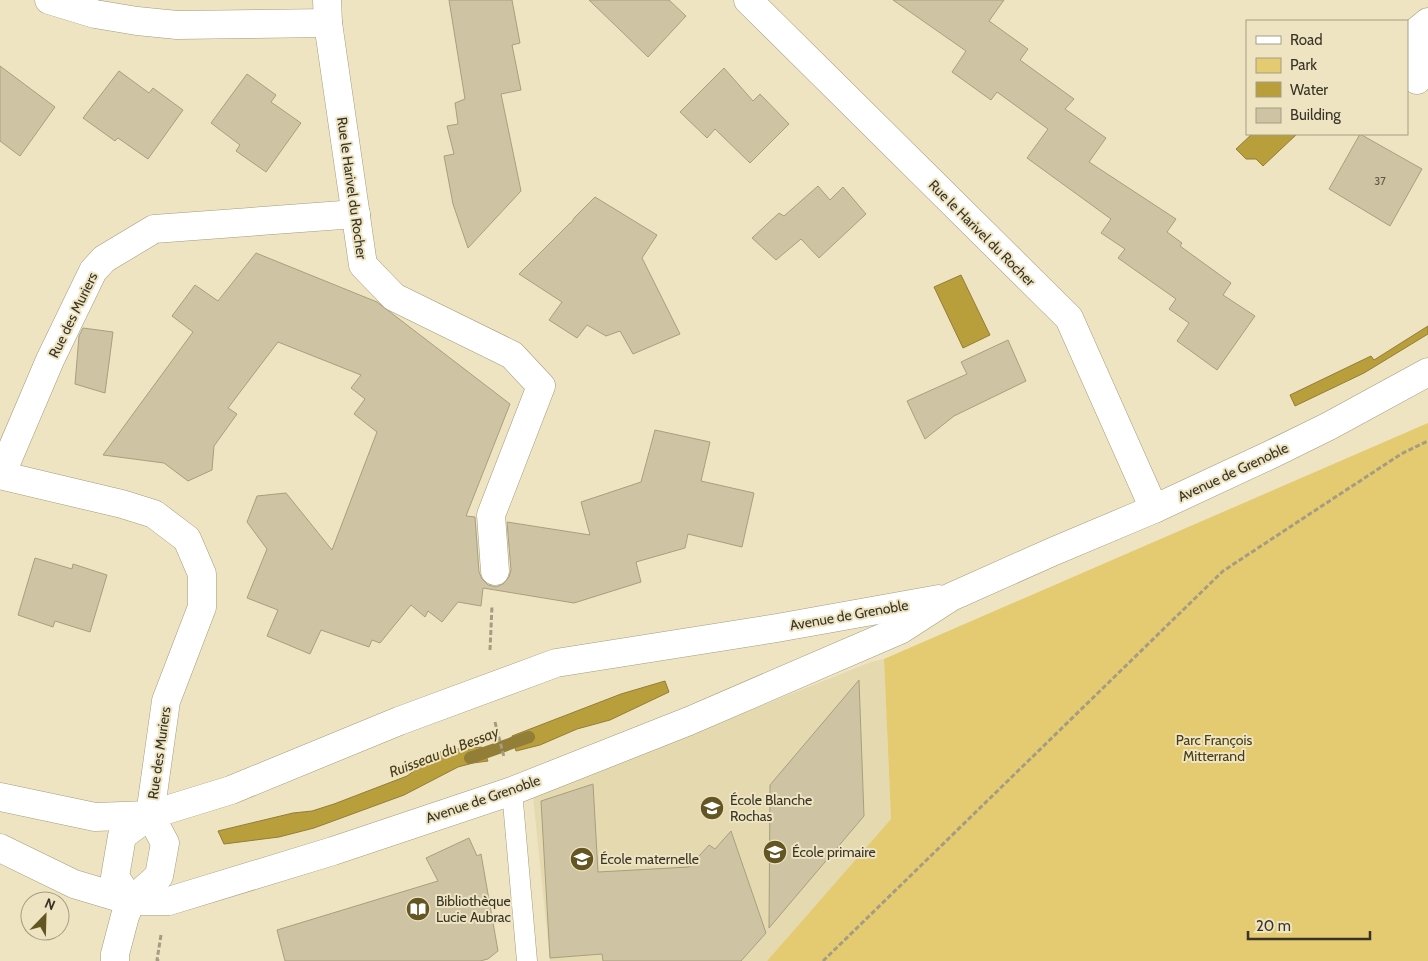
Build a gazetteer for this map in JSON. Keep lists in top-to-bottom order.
{
  "streets": {
    "street": ["Rue le Harivel du Rocher", "Rue des Muriers", "Avenue de Grenoble"]
  },
  "crossings": [
    ["Rue le Harivel du Rocher", "Rue des Muriers"],
    ["Rue le Harivel du Rocher", "Avenue de Grenoble"],
    ["Rue des Muriers", "Avenue de Grenoble"]
  ],
  "water": ["Ruisseau du Bessay"],
  "parks": ["Parc François Mitterrand"],
  "places": {
    "school or university": ["École Blanche Rochas", "École primaire", "École maternelle"],
    "library": ["Bibliothèque Lucie Aubrac"]
  },
  "house_numbers": ["37"],
  "legend": [
    "Road",
    "Park",
    "Water",
    "Building"
  ],
  "scale_bar": "20 m",
  "north": "top right"
}
